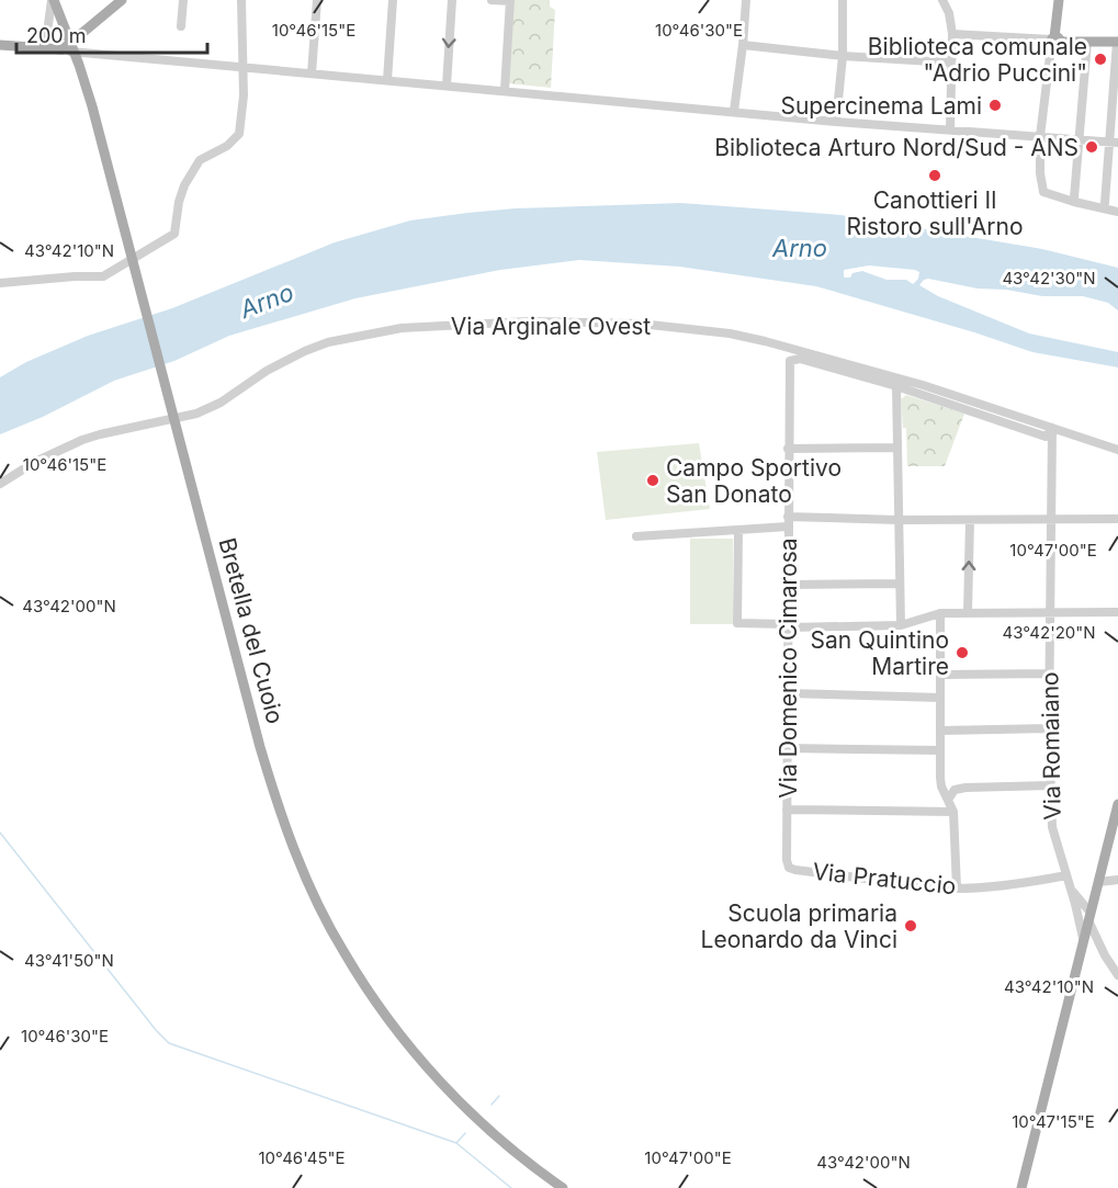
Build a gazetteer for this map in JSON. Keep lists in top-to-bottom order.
{
  "streets": {
    "main road": ["Bretella del Cuoio"],
    "street": [
      "Via Arginale Ovest",
      "Via Domenico Cimarosa",
      "Via Romaiano",
      "Via Pratuccio"
    ]
  },
  "crossings": [
    ["Via Arginale Ovest", "Via Romaiano"],
    ["Via Domenico Cimarosa", "Via Pratuccio"],
    ["Via Romaiano", "Via Pratuccio"]
  ],
  "water": ["Arno"],
  "places": [
    "Biblioteca comunale \"Adrio Puccini\"",
    "Supercinema Lami",
    "Biblioteca Arturo Nord/Sud - ANS",
    "Canottieri Il Ristoro sull'Arno",
    "Campo Sportivo San Donato",
    "San Quintino Martire",
    "Scuola primaria Leonardo da Vinci"
  ],
  "scale_bar": "200 m",
  "coordinates": [
    "10°46'15\"E",
    "10°46'30\"E",
    "43°42'10\"N",
    "43°42'30\"N",
    "10°47'00\"E",
    "43°42'00\"N",
    "43°42'20\"N",
    "43°41'50\"N",
    "10°47'15\"E",
    "10°46'45\"E"
  ]
}
